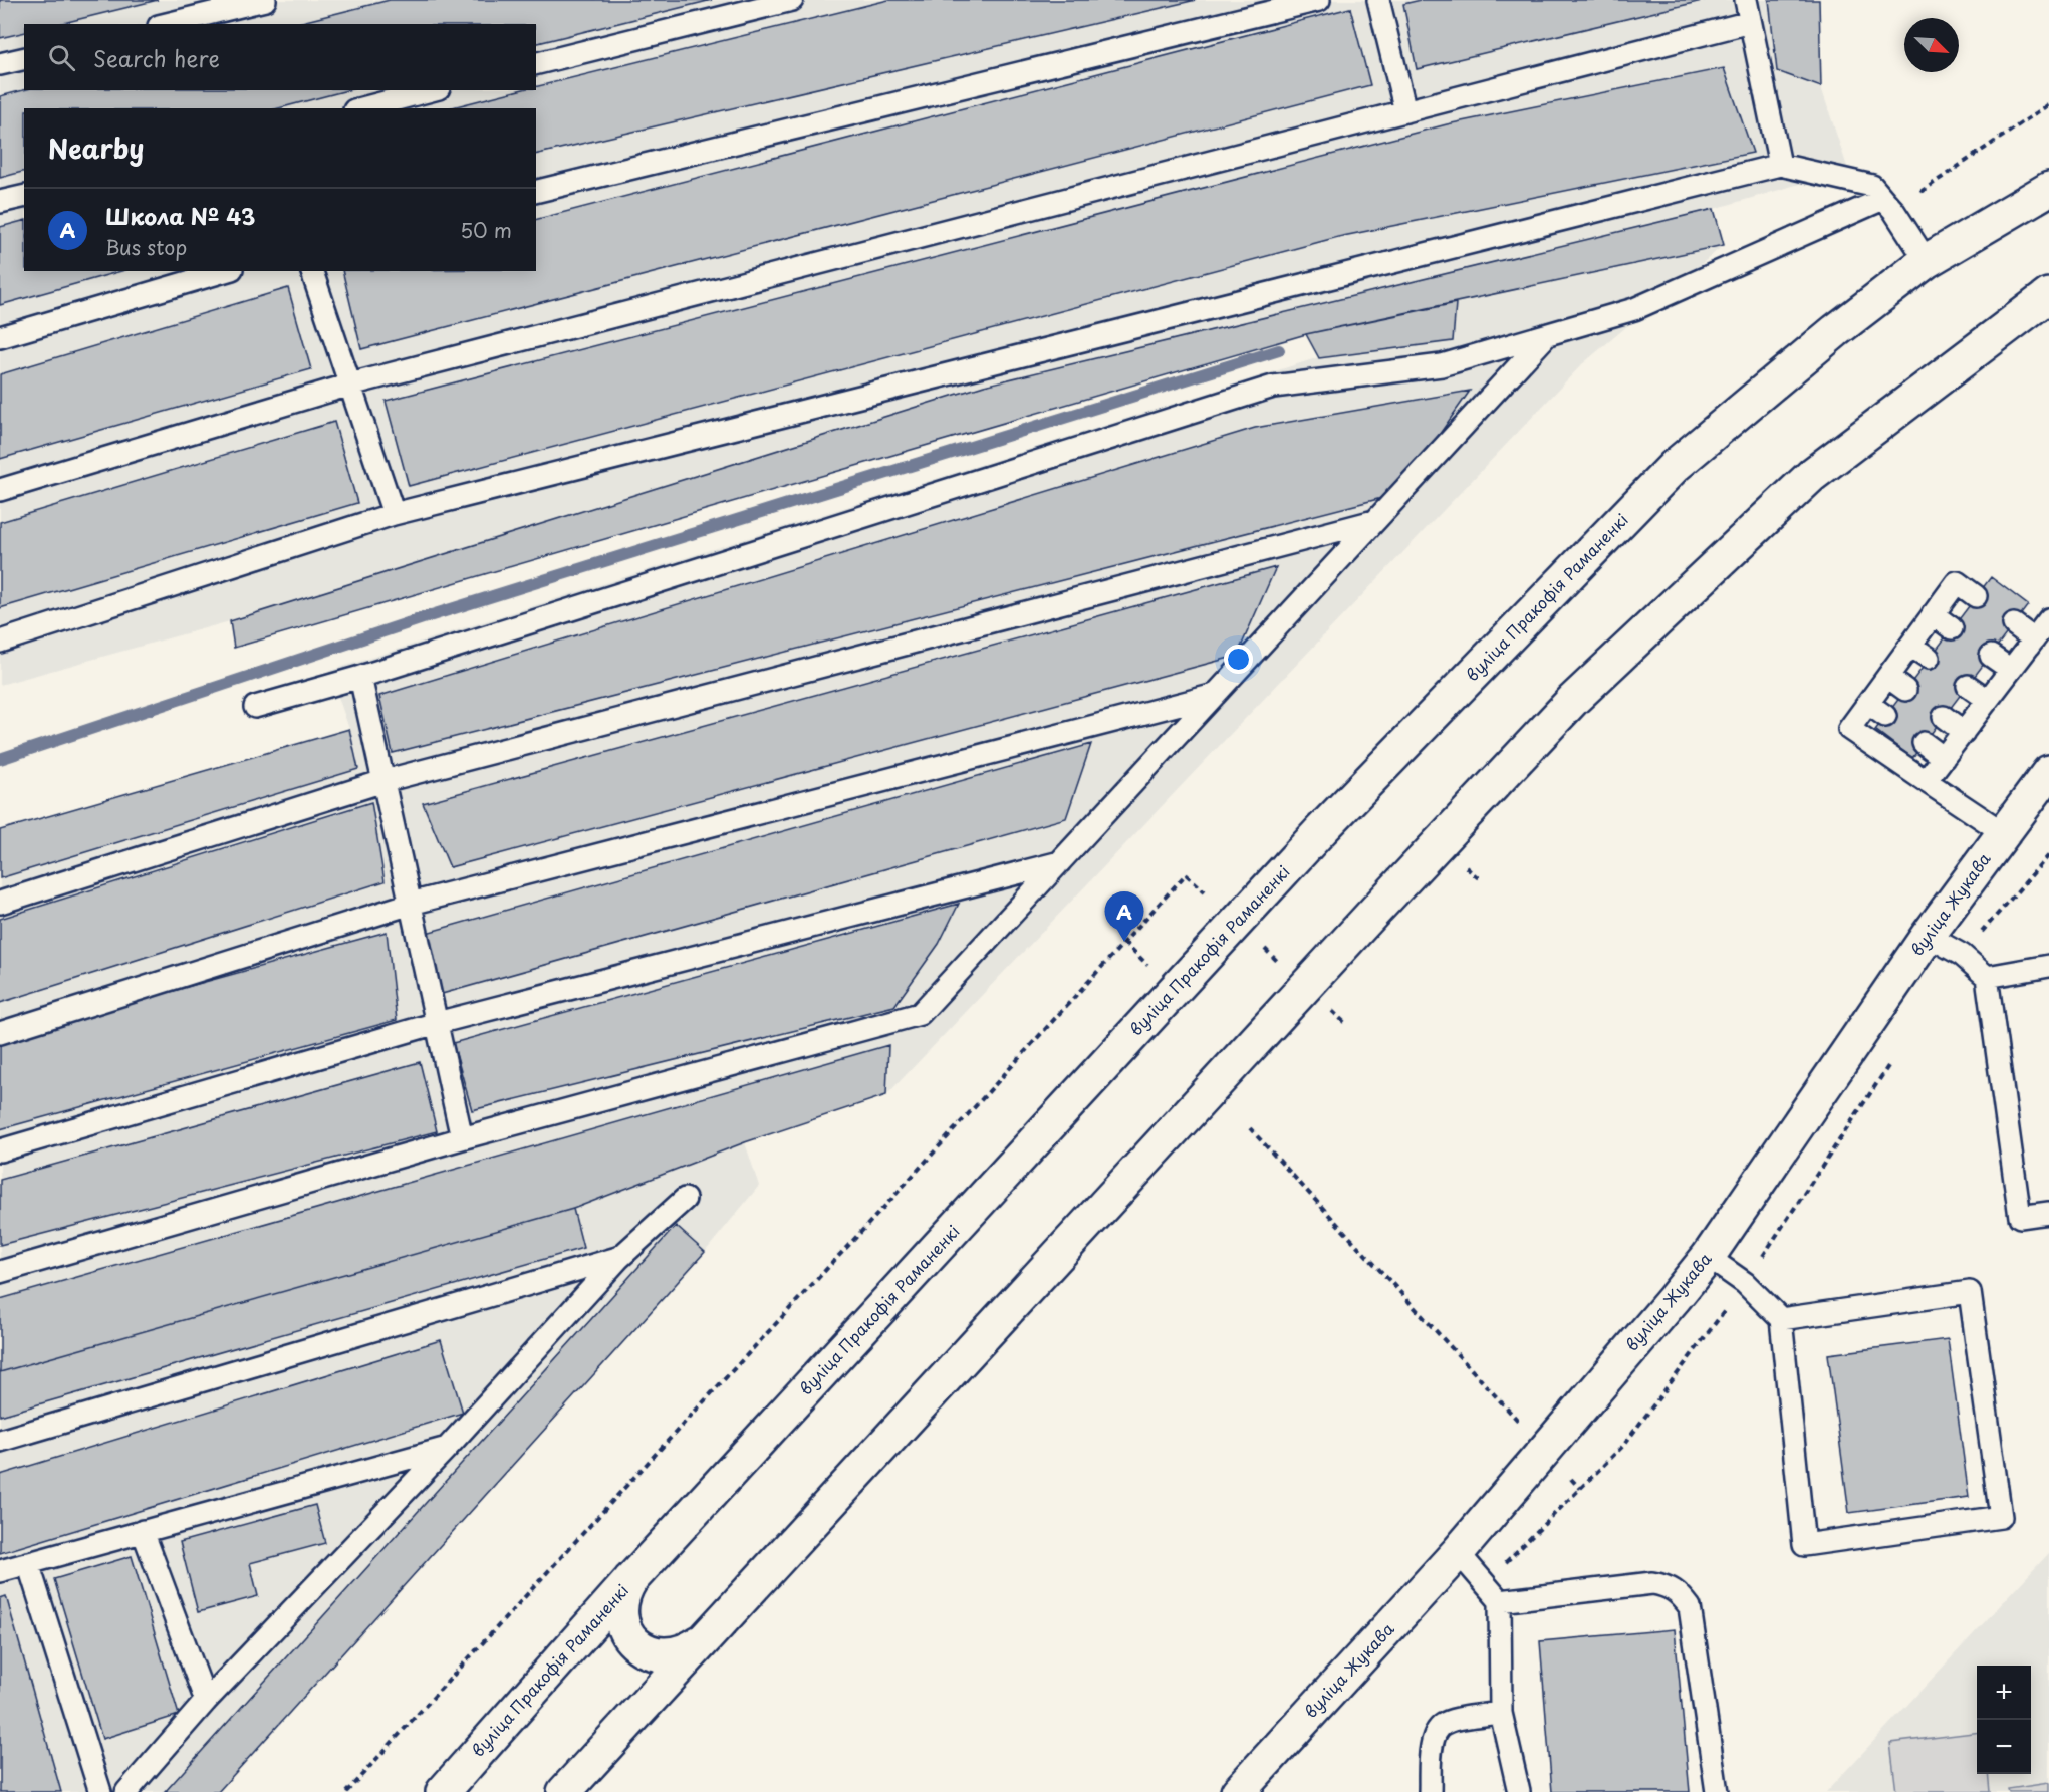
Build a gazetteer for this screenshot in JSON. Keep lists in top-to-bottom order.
{
  "streets": {
    "street": ["вуліца Пракофія Раманенкі", "вуліца Жукава"]
  },
  "north": "bottom right",
  "page": {
    "search": "Search here",
    "heading": "Nearby",
    "list": [
      {
        "mark": "A",
        "name": "Школа № 43",
        "note": "Bus stop",
        "value": "50 m"
      }
    ],
    "pins": "A",
    "map_buttons": ["+", "−"]
  }
}
